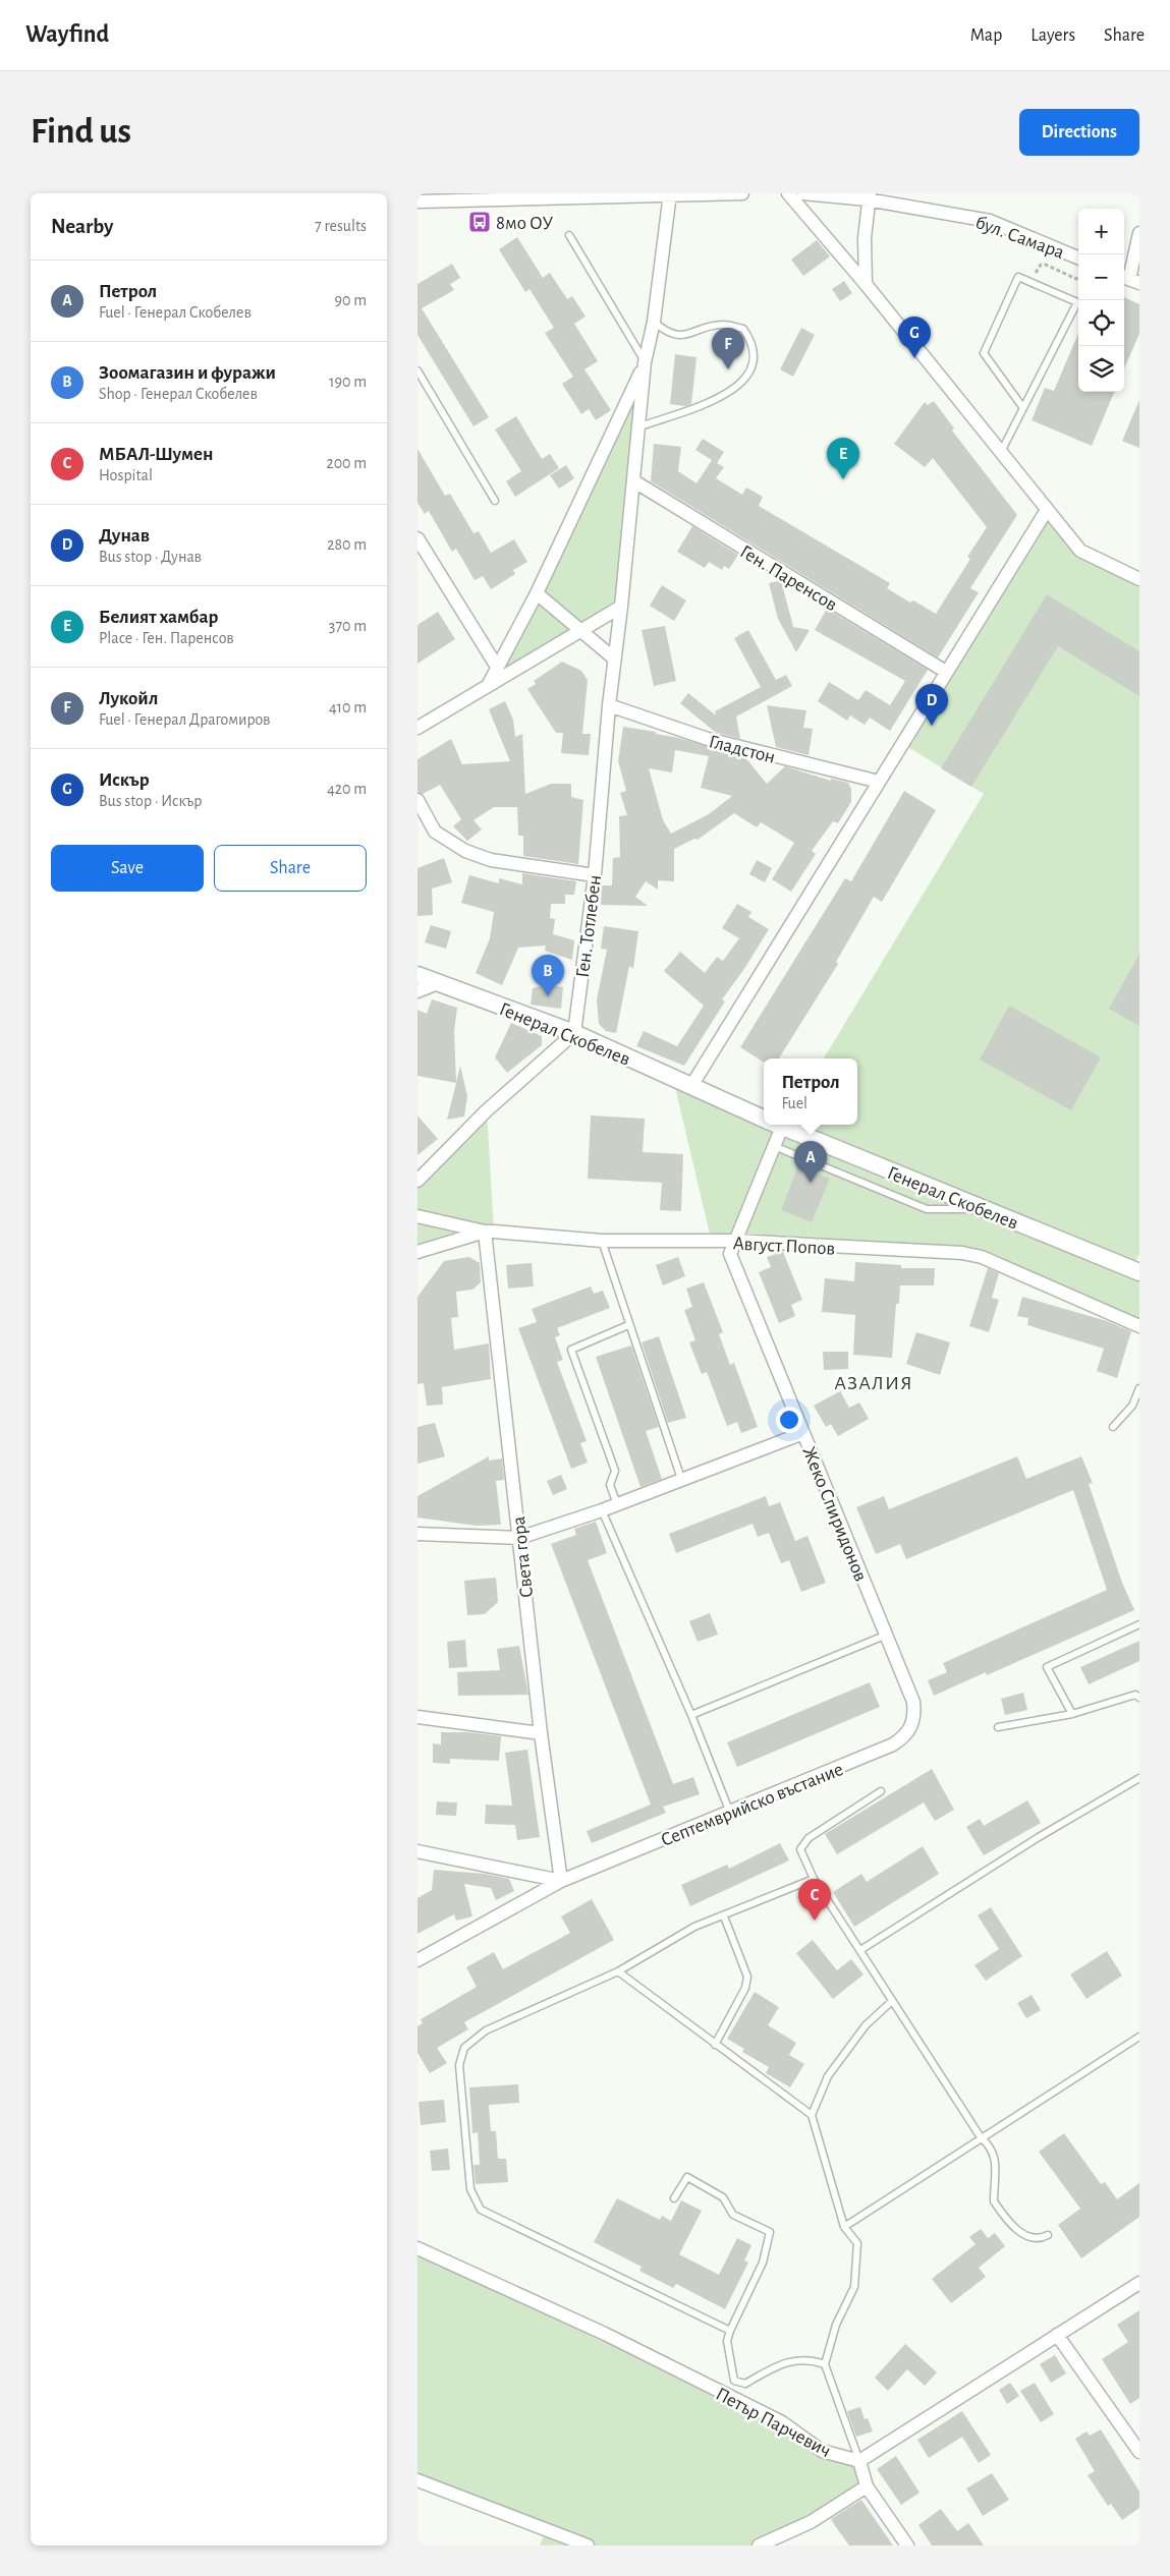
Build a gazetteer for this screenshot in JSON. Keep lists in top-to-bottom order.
{
  "streets": {
    "street": [
      "бул. Самара",
      "Ген. Паренсов",
      "Гладстон",
      "Ген. Тотлебен",
      "Генерал Скобелев",
      "Август Попов",
      "Жеко Спиридонов",
      "Света гора",
      "Септемврийско въстание",
      "Петър Парчевич"
    ]
  },
  "crossings": [
    ["Ген. Паренсов", "Ген. Тотлебен"],
    ["Гладстон", "Ген. Тотлебен"],
    ["Ген. Тотлебен", "Генерал Скобелев"],
    ["Август Попов", "Жеко Спиридонов"],
    ["Август Попов", "Света гора"],
    ["Жеко Спиридонов", "Септемврийско въстание"],
    ["Света гора", "Септемврийско въстание"]
  ],
  "districts": ["АЗАЛИЯ"],
  "places": {
    "bus stop": ["8мо ОУ"]
  },
  "page": {
    "header": "Wayfind",
    "nav": ["Map", "Layers", "Share"],
    "buttons": [
      "Directions",
      ["Save", "Share"]
    ],
    "title": "Find us",
    "heading": ["Nearby", "7 results"],
    "map_buttons": ["+", "−"],
    "list": [
      {
        "mark": "A",
        "name": "Петрол",
        "note": "Fuel · Генерал Скобелев",
        "value": "90 m"
      },
      {
        "mark": "B",
        "name": "Зоомагазин и фуражи",
        "note": "Shop · Генерал Скобелев",
        "value": "190 m"
      },
      {
        "mark": "C",
        "name": "МБАЛ-Шумен",
        "note": "Hospital",
        "value": "200 m"
      },
      {
        "mark": "D",
        "name": "Дунав",
        "note": "Bus stop · Дунав",
        "value": "280 m"
      },
      {
        "mark": "E",
        "name": "Белият хамбар",
        "note": "Place · Ген. Паренсов",
        "value": "370 m"
      },
      {
        "mark": "F",
        "name": "Лукойл",
        "note": "Fuel · Генерал Драгомиров",
        "value": "410 m"
      },
      {
        "mark": "G",
        "name": "Искър",
        "note": "Bus stop · Искър",
        "value": "420 m"
      }
    ],
    "pins": [
      "G",
      "F",
      "E",
      "D",
      "B",
      "A",
      "C"
    ],
    "popup": ["Петрол", "Fuel"]
  }
}
